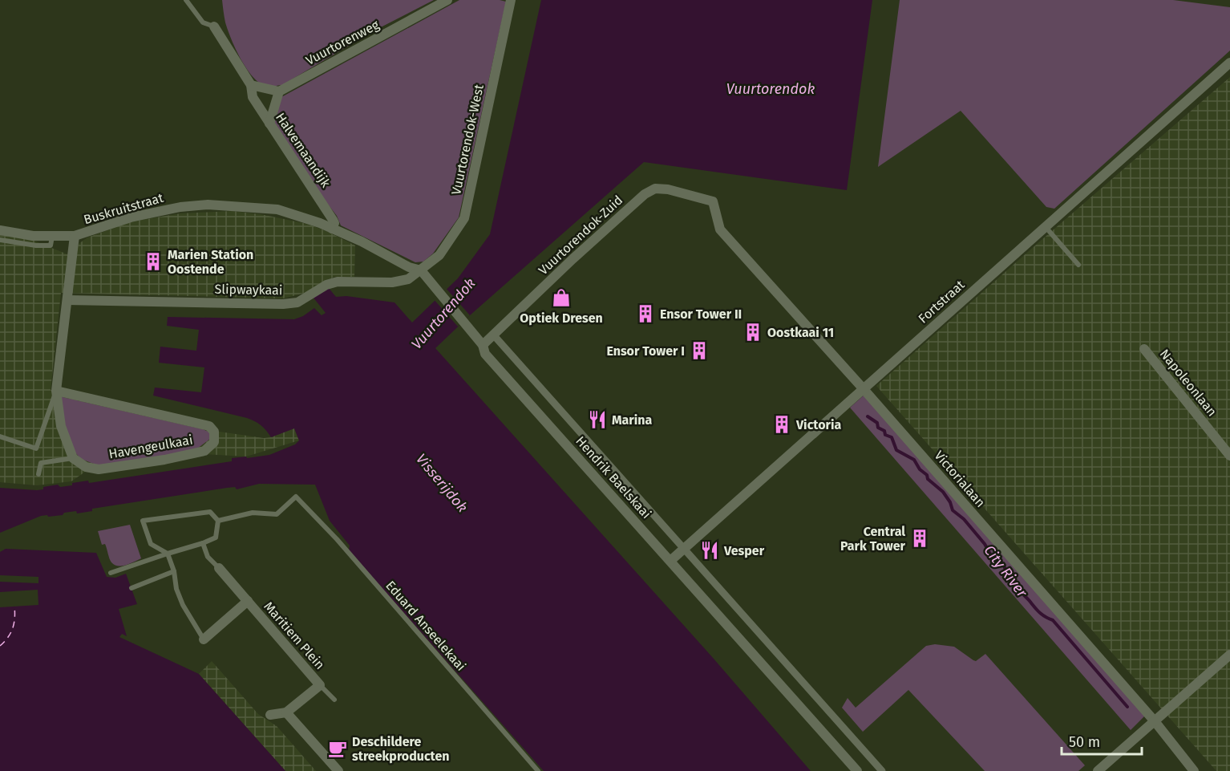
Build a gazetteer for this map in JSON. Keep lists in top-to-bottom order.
{
  "streets": {
    "street": [
      "Vuurtorenweg",
      "Vuurtorendok-West",
      "Halvemaandijk",
      "Buskruitstraat",
      "Vuurtorendok-Zuid",
      "Slipwaykaai",
      "Fortstraat",
      "Napoleonlaan",
      "Havengeulkaai",
      "Hendrik Baelskaai",
      "Victorialaan",
      "Maritiem Plein"
    ],
    "lane": ["Eduard Anseelekaai"]
  },
  "crossings": [
    ["Vuurtorenweg", "Halvemaandijk"],
    ["Vuurtorendok-West", "Slipwaykaai"],
    ["Vuurtorendok-West", "Hendrik Baelskaai"],
    ["Halvemaandijk", "Buskruitstraat"],
    ["Buskruitstraat", "Slipwaykaai"],
    ["Buskruitstraat", "Havengeulkaai"],
    ["Vuurtorendok-Zuid", "Hendrik Baelskaai"],
    ["Vuurtorendok-Zuid", "Victorialaan"],
    ["Slipwaykaai", "Hendrik Baelskaai"],
    ["Fortstraat", "Hendrik Baelskaai"],
    ["Fortstraat", "Victorialaan"]
  ],
  "water": ["Vuurtorendok", "Visserijdok", "City River"],
  "places": {
    "building": [
      "Marien Station Oostende",
      "Ensor Tower II",
      "Oostkaai 11",
      "Ensor Tower I",
      "Victoria",
      "Central Park Tower"
    ],
    "shop": ["Optiek Dresen"],
    "restaurant": ["Marina", "Vesper"],
    "cafe": ["Deschildere streekproducten"]
  },
  "scale_bar": "50 m"
}
